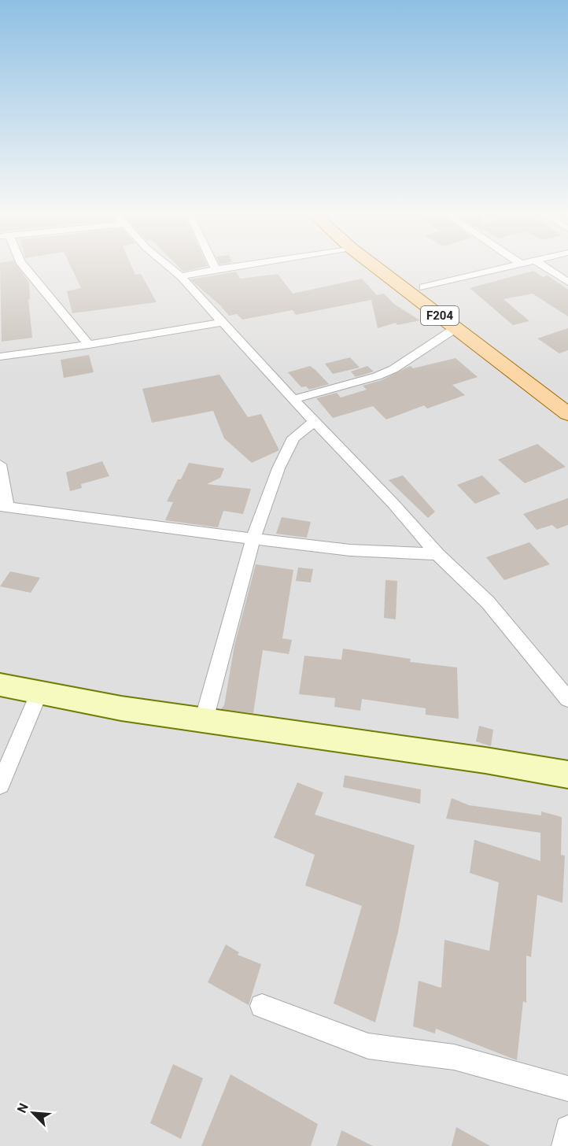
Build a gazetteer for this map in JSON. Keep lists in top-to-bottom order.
{
  "streets": {
    "main road": ["F204"]
  },
  "north": "top left"
}
